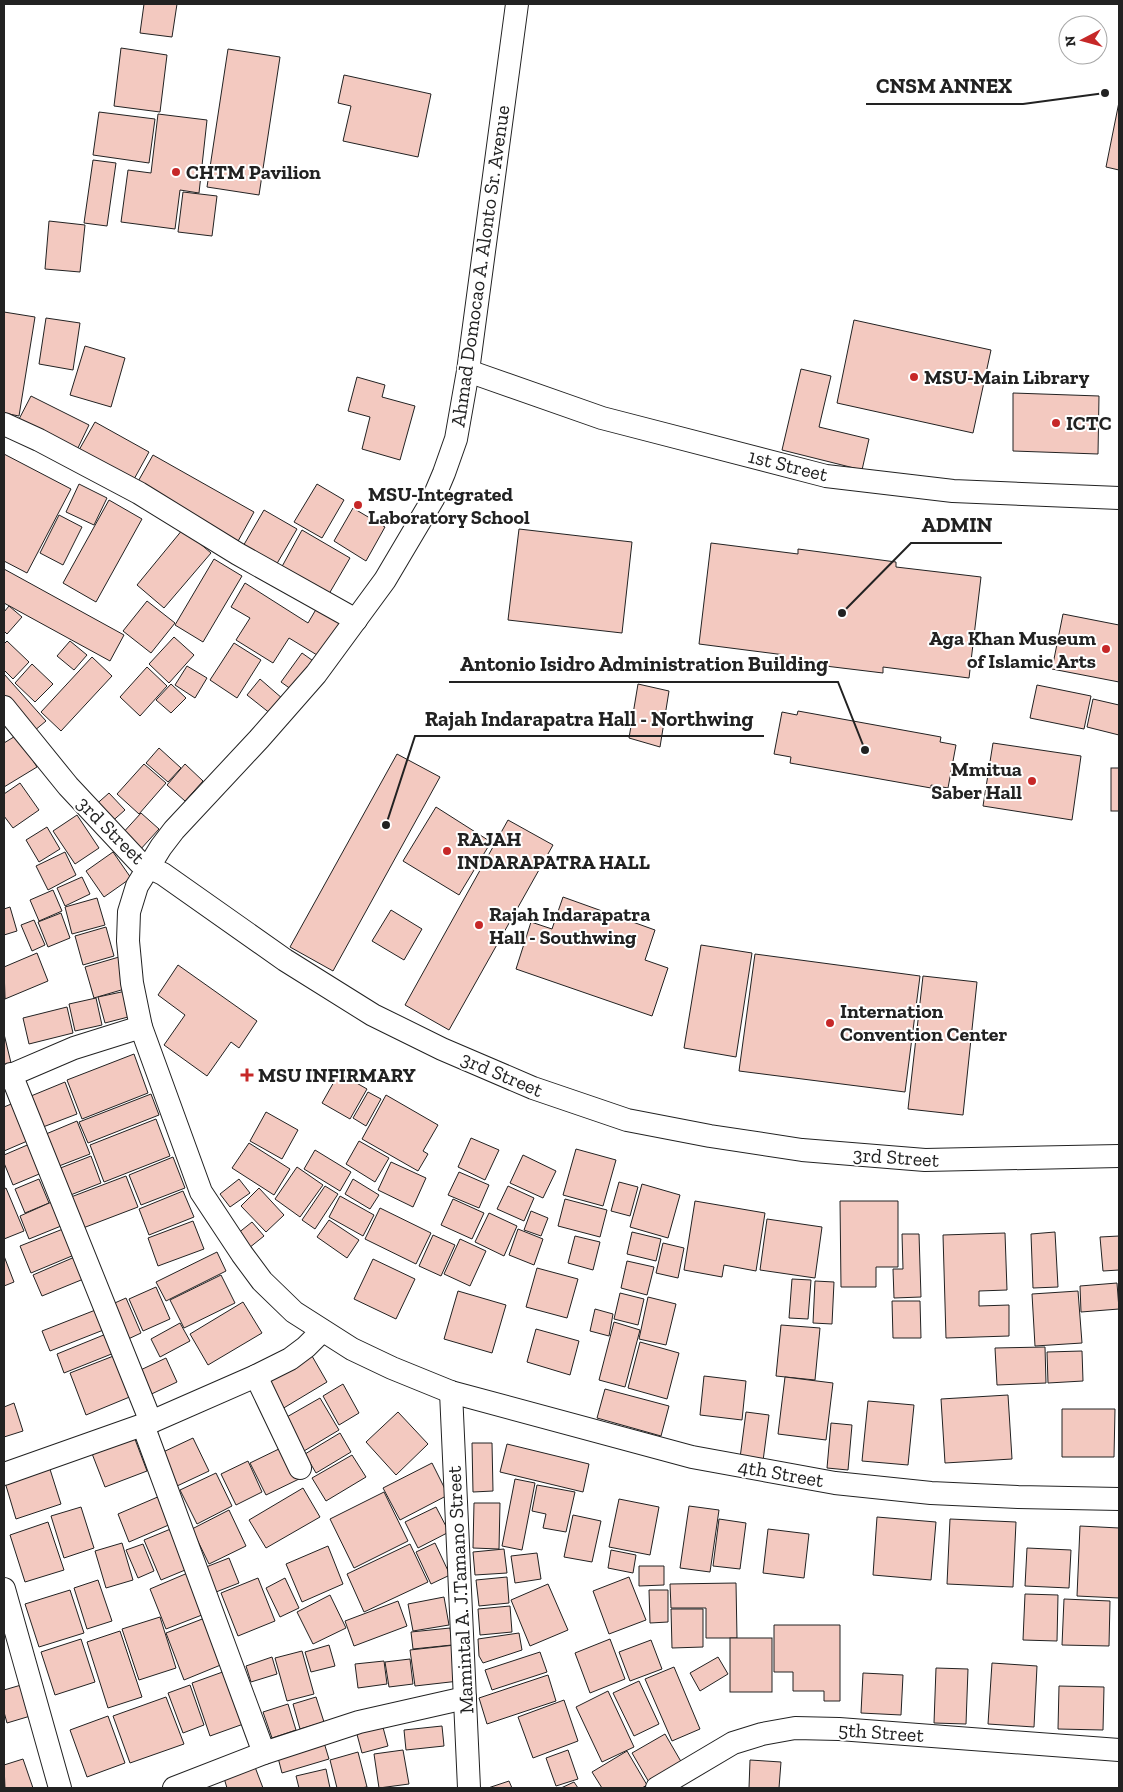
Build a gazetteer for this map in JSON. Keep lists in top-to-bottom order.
{
  "streets": {
    "street": [
      "Ahmad Domocao A. Alonto Sr. Avenue",
      "1st Street",
      "3rd Street",
      "4th Street",
      "Mamintal A. J.Tamano Street",
      "5th Street"
    ]
  },
  "crossings": [
    ["Ahmad Domocao A. Alonto Sr. Avenue", "1st Street"],
    ["Ahmad Domocao A. Alonto Sr. Avenue", "3rd Street"],
    ["Ahmad Domocao A. Alonto Sr. Avenue", "4th Street"],
    ["Ahmad Domocao A. Alonto Sr. Avenue", "Mamintal A. J.Tamano Street"],
    ["4th Street", "Mamintal A. J.Tamano Street"]
  ],
  "places": {
    "other": [
      "CNSM ANNEX",
      "CHTM Pavilion",
      "MSU-Main Library",
      "ICTC",
      "MSU-Integrated Laboratory School",
      "ADMIN",
      "Aga Khan Museum of Islamic Arts",
      "Antonio Isidro Administration Building",
      "Mmitua Saber Hall",
      "Rajah Indarapatra Hall - Northwing",
      "RAJAH INDARAPATRA HALL",
      "Rajah Indarapatra Hall - Southwing",
      "Internation Convention Center"
    ],
    "health": ["MSU INFIRMARY"]
  },
  "north": "left"
}
